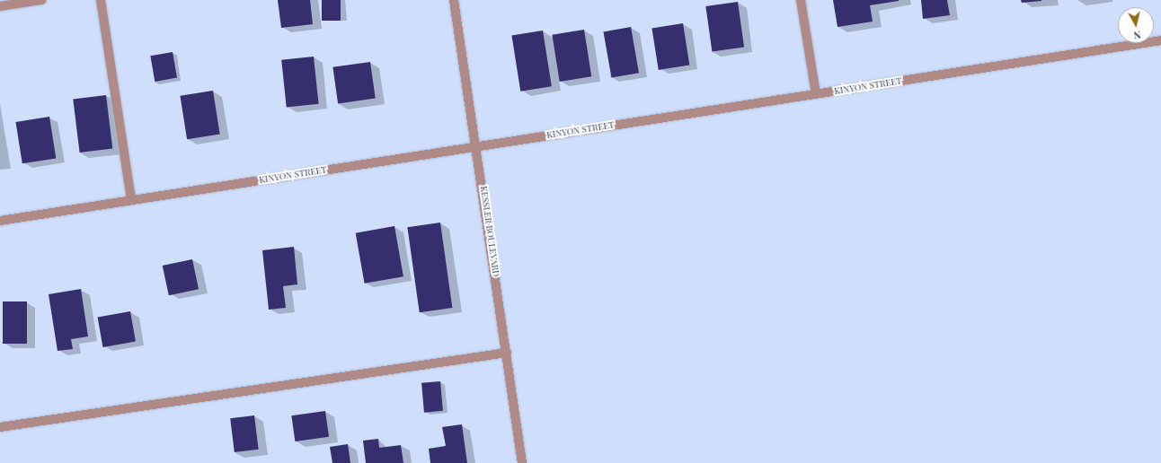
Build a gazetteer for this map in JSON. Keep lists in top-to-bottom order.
{
  "streets": {
    "street": ["KINYON STREET", "KESSLER BOULEVARD"]
  },
  "crossings": [
    ["KINYON STREET", "KESSLER BOULEVARD"]
  ],
  "north": "bottom"
}
